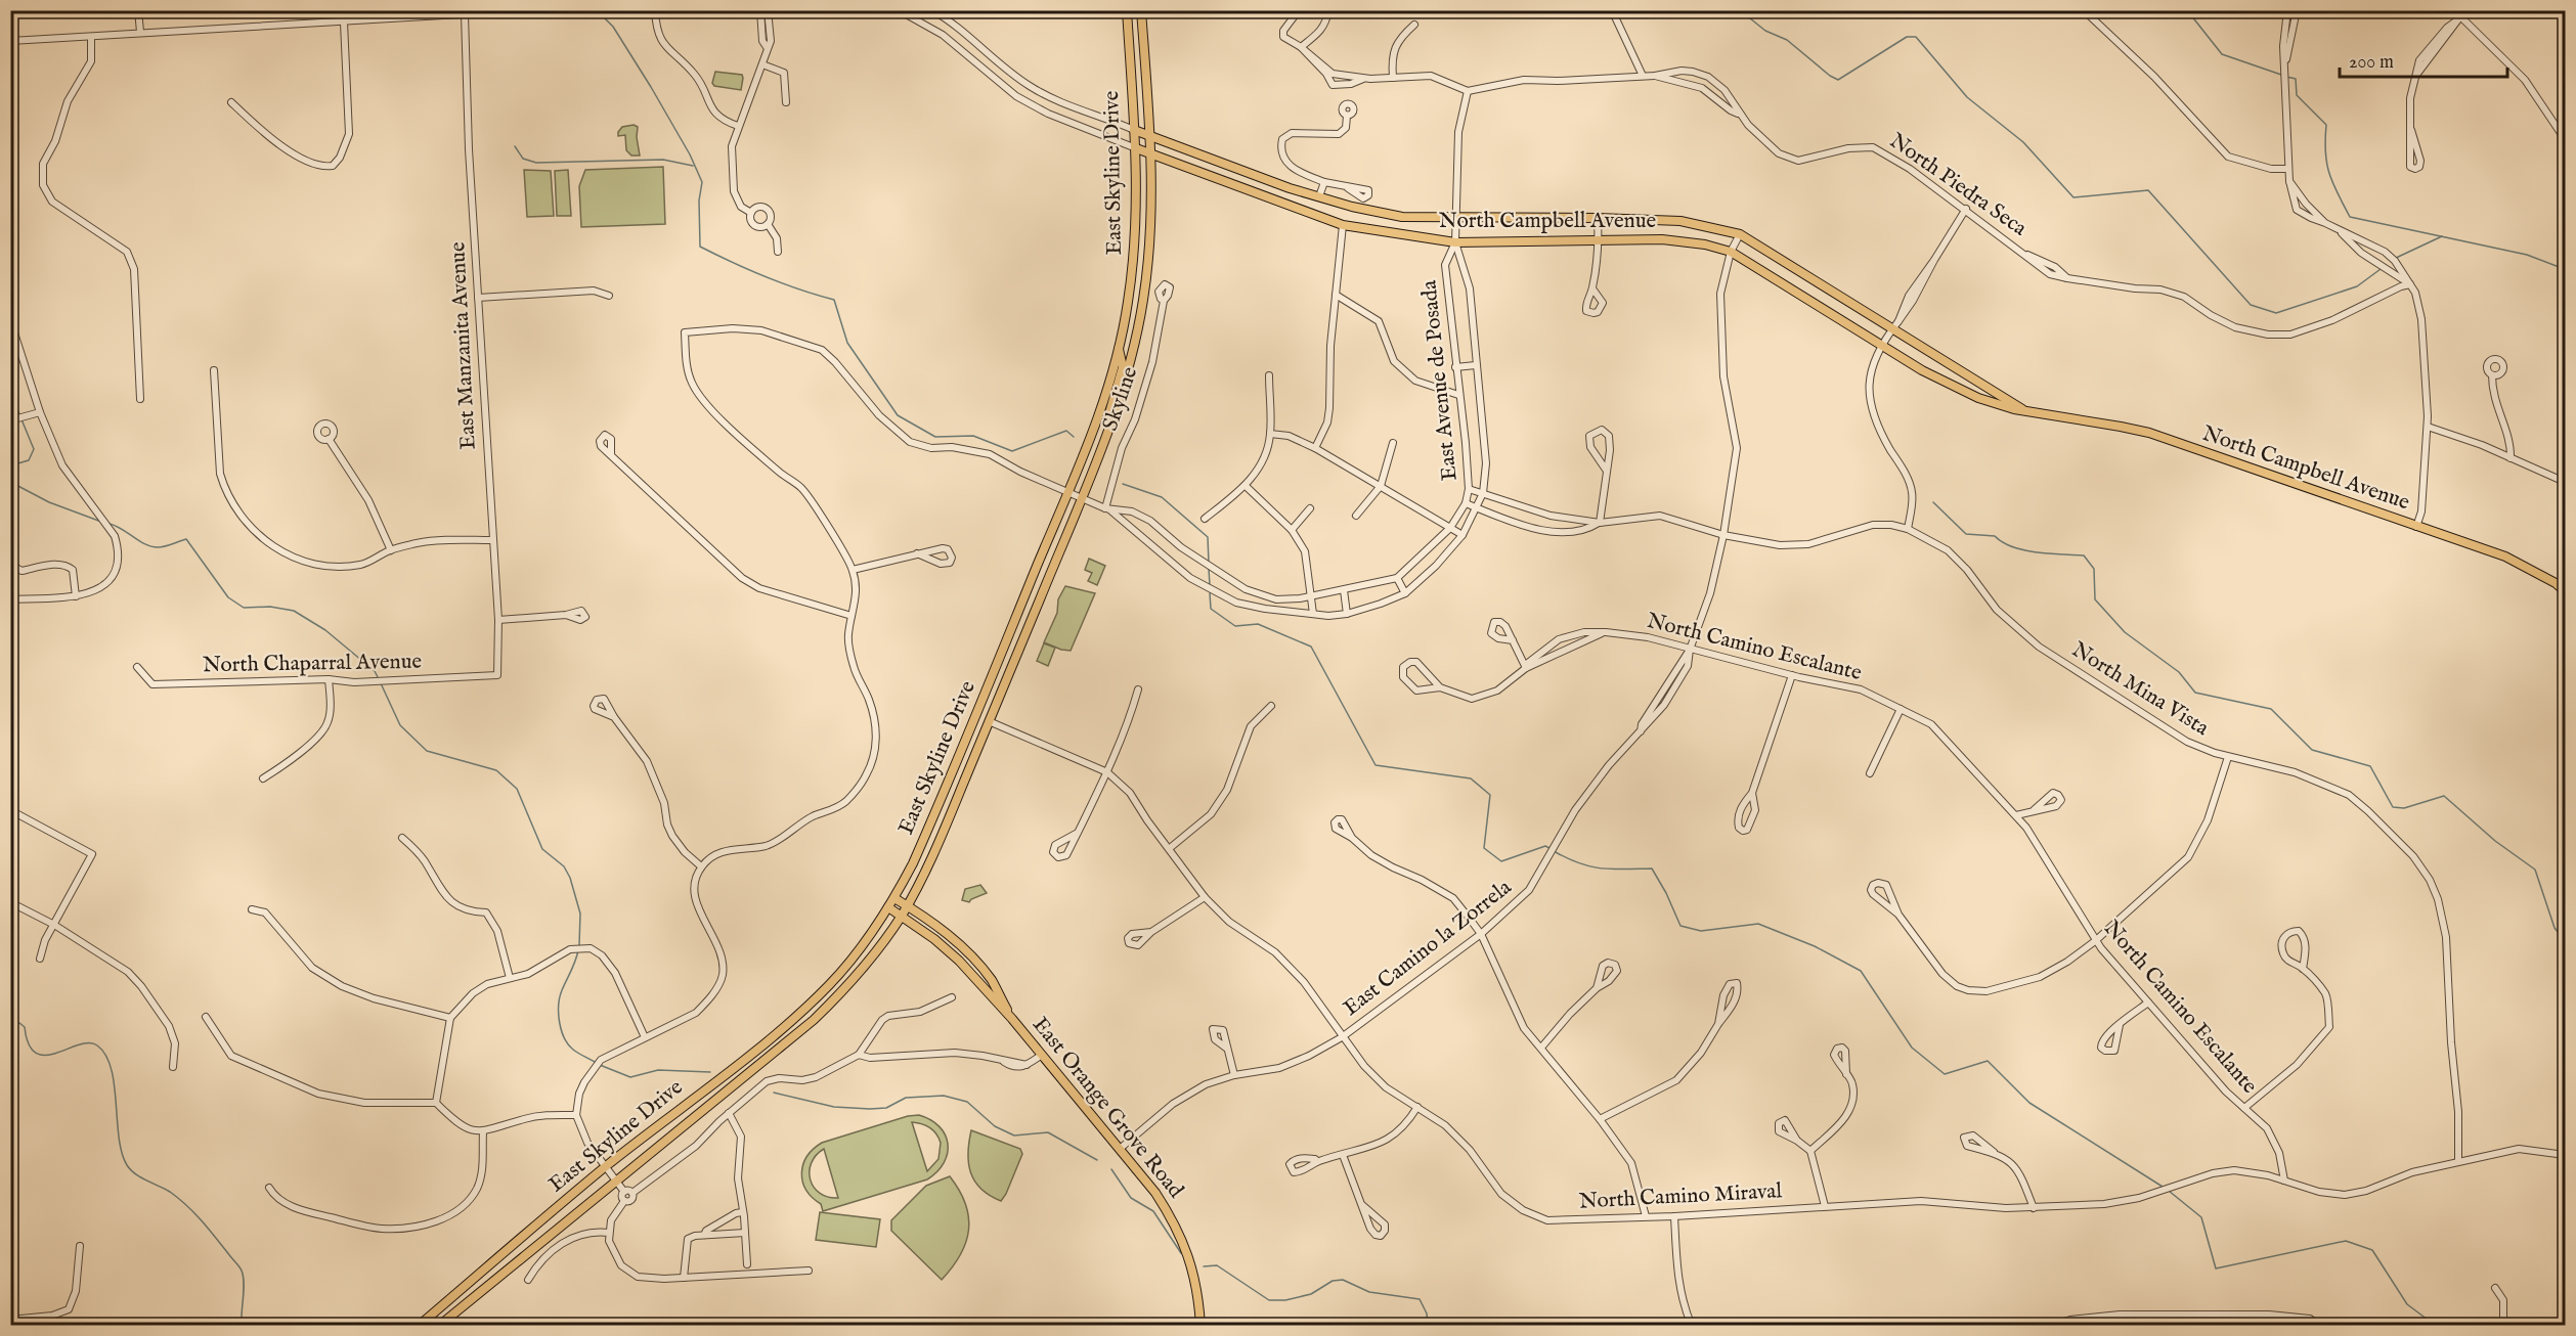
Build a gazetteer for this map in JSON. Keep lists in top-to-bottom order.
{
  "streets": {
    "main road": ["East Skyline Drive", "North Campbell Avenue", "East Orange Grove Road"],
    "street": [
      "North Piedra Seca",
      "East Manzanita Avenue",
      "East Avenue de Posada",
      "Skyline",
      "North Camino Escalante",
      "North Chaparral Avenue",
      "North Mina Vista",
      "East Camino la Zorrela",
      "North Camino Miraval"
    ]
  },
  "crossings": [
    ["East Skyline Drive", "North Campbell Avenue"],
    ["East Skyline Drive", "East Avenue de Posada"],
    ["East Skyline Drive", "East Orange Grove Road"],
    ["East Skyline Drive", "North Camino Miraval"],
    ["North Campbell Avenue", "East Avenue de Posada"],
    ["North Campbell Avenue", "East Camino la Zorrela"],
    ["East Manzanita Avenue", "North Chaparral Avenue"],
    ["East Avenue de Posada", "Skyline"],
    ["East Avenue de Posada", "North Mina Vista"],
    ["North Camino Escalante", "East Camino la Zorrela"],
    ["North Camino Escalante", "North Camino Miraval"],
    ["North Mina Vista", "East Camino la Zorrela"],
    ["North Mina Vista", "North Camino Miraval"],
    ["East Camino la Zorrela", "East Orange Grove Road"],
    ["East Camino la Zorrela", "North Camino Miraval"]
  ],
  "scale_bar": "200 m"
}
